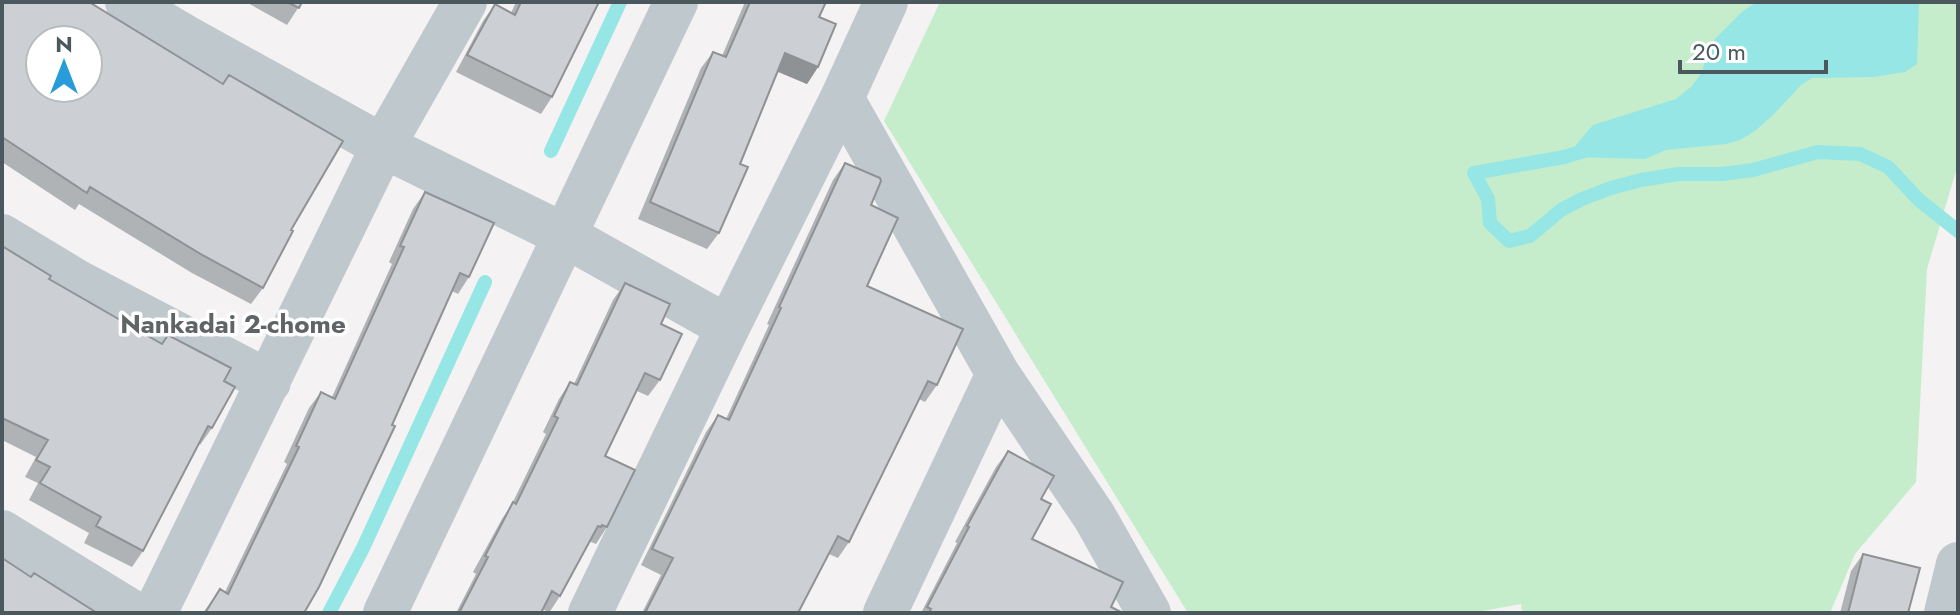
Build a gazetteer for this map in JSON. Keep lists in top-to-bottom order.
{
  "districts": ["Nankadai 2-chome"],
  "scale_bar": "20 m",
  "north": "top"
}
